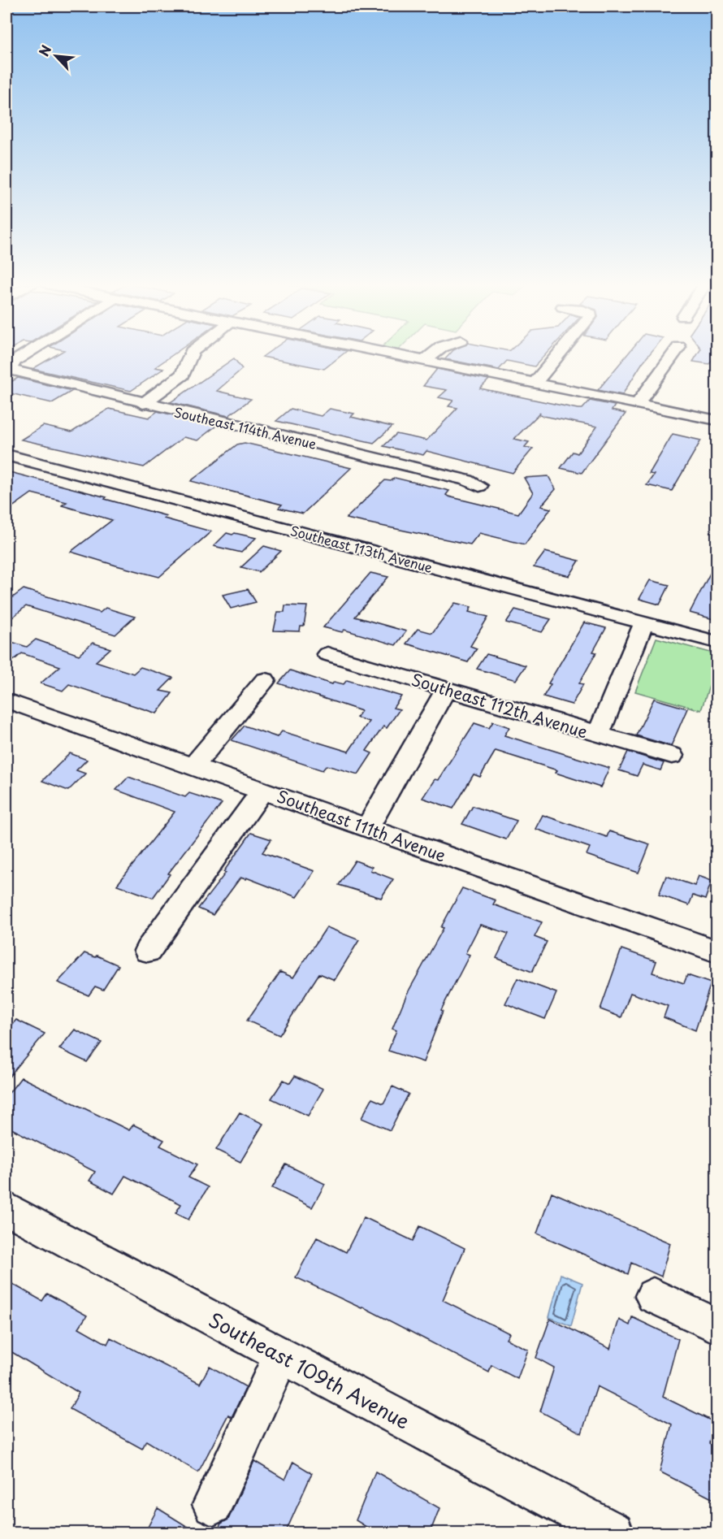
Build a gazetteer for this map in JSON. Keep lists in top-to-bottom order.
{
  "streets": {
    "street": [
      "Southeast 114th Avenue",
      "Southeast 113th Avenue",
      "Southeast 112th Avenue",
      "Southeast 111th Avenue",
      "Southeast 109th Avenue"
    ]
  },
  "north": "top left"
}
